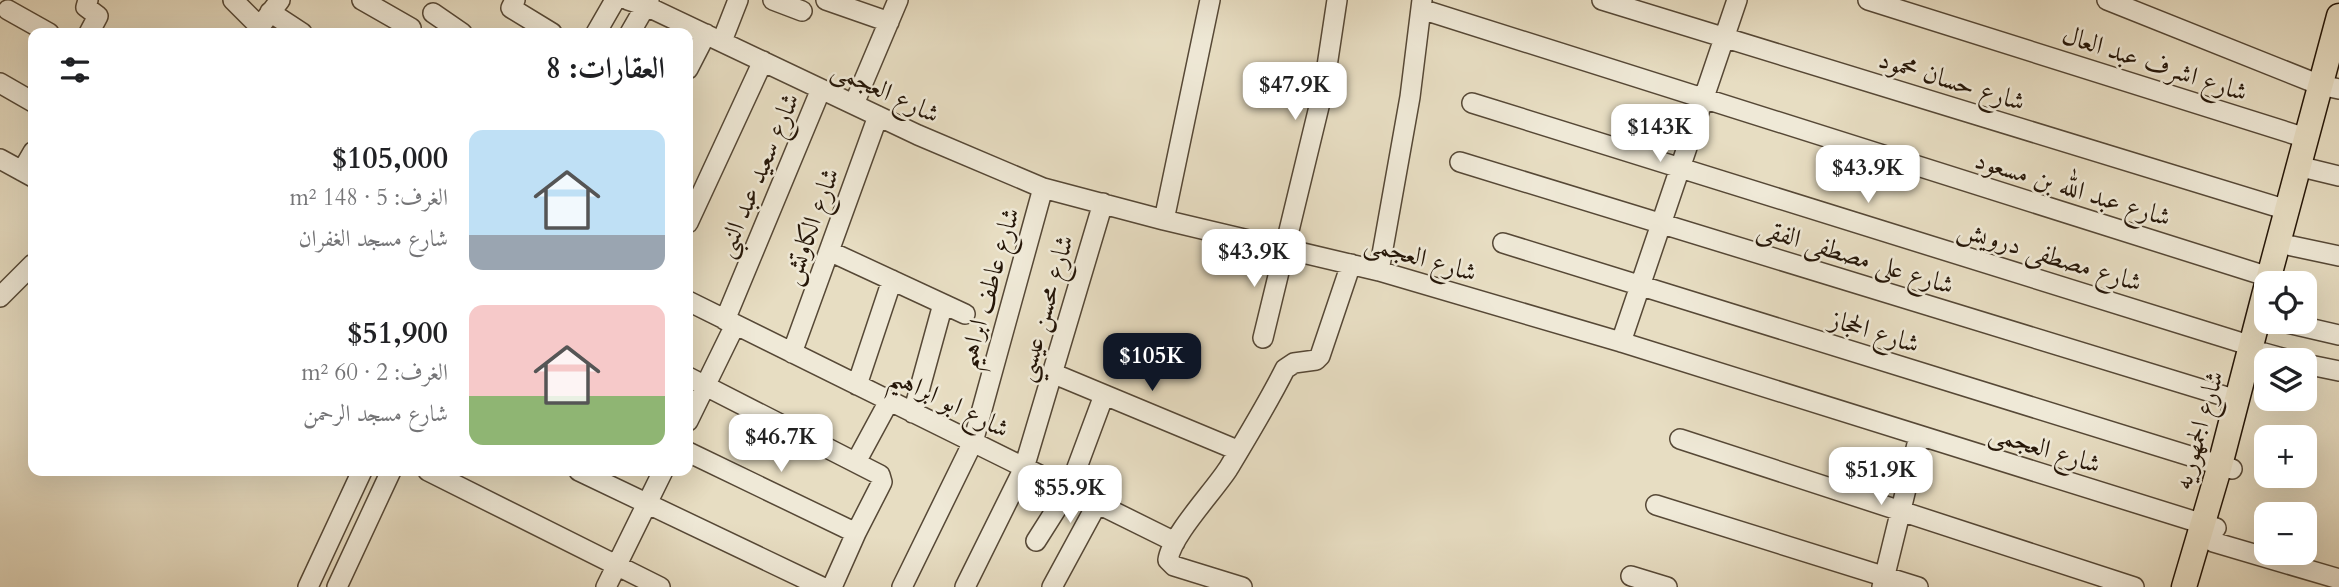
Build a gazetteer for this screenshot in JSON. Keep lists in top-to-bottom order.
{
  "streets": {
    "main road": ["شارع الجمهوريه"],
    "street": [
      "شارع اشرف عبد العال",
      "شارع حسان محمود",
      "شارع العجمى",
      "شارع سعيد عبد النبى",
      "شارع عبد الله بن مسعود",
      "شارع الكاوتش",
      "شارع مصطفى درويش",
      "شارع على مصطفى الفقى",
      "شارع عاطف ابراهيم",
      "شارع محسن عيسي",
      "شارع الحجاز",
      "شارع ابو ابراهيم"
    ]
  },
  "crossings": [
    ["شارع اشرف عبد العال", "شارع الجمهوريه"],
    ["شارع حسان محمود", "شارع الجمهوريه"],
    ["شارع العجمى", "شارع سعيد عبد النبى"],
    ["شارع العجمى", "شارع الكاوتش"],
    ["شارع العجمى", "شارع عاطف ابراهيم"],
    ["شارع العجمى", "شارع محسن عيسي"],
    ["شارع العجمى", "شارع الجمهوريه"],
    ["شارع سعيد عبد النبى", "شارع ابو ابراهيم"],
    ["شارع الكاوتش", "شارع ابو ابراهيم"],
    ["شارع على مصطفى الفقى", "شارع الجمهوريه"],
    ["شارع عاطف ابراهيم", "شارع ابو ابراهيم"],
    ["شارع محسن عيسي", "شارع ابو ابراهيم"],
    ["شارع الحجاز", "شارع الجمهوريه"]
  ],
  "page": {
    "heading": "العقارات: 8",
    "price": [
      "$47.9K",
      "$143K",
      "$43.9K",
      "$43.9K",
      "$105K",
      "$46.7K",
      "$51.9K",
      "$55.9K"
    ],
    "list": [
      {
        "name": "$105,000",
        "note": "الغرف: 5 · 148 m² · شارع مسجد الغفران"
      },
      {
        "name": "$51,900",
        "note": "الغرف: 2 · 60 m² · شارع مسجد الرحمن"
      }
    ],
    "map_buttons": ["+", "−"]
  }
}
